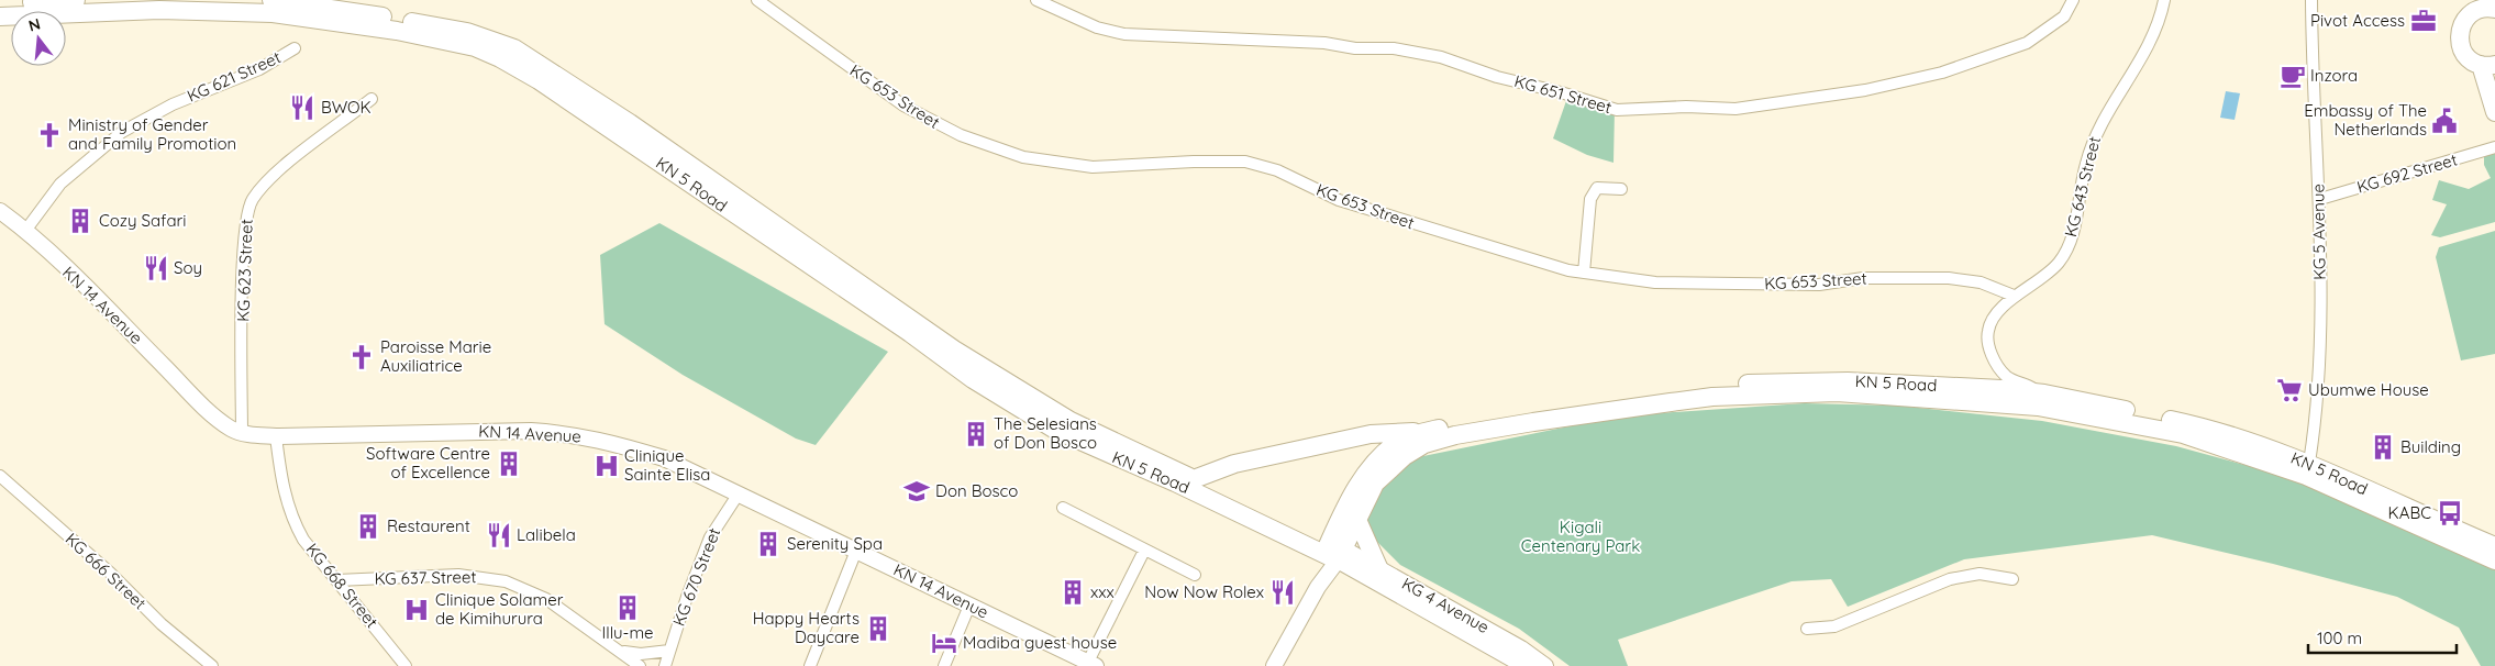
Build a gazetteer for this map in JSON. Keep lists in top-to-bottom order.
{
  "streets": {
    "main road": ["KN 5 Road", "KN 14 Avenue", "KG 4 Avenue"],
    "street": [
      "KG 621 Street",
      "KG 651 Street",
      "KG 653 Street",
      "KG 692 Street",
      "KG 643 Street",
      "KG 5 Avenue",
      "KG 623 Street",
      "KG 666 Street",
      "KG 670 Street",
      "KG 637 Street",
      "KG 668 Street"
    ]
  },
  "crossings": [
    ["KG 621 Street", "KN 14 Avenue"],
    ["KG 653 Street", "KG 643 Street"],
    ["KG 692 Street", "KG 5 Avenue"],
    ["KN 5 Road", "KG 643 Street"],
    ["KN 5 Road", "KG 5 Avenue"],
    ["KN 5 Road", "KG 4 Avenue"],
    ["KG 623 Street", "KN 14 Avenue"],
    ["KN 14 Avenue", "KG 670 Street"],
    ["KN 14 Avenue", "KG 668 Street"],
    ["KG 637 Street", "KG 668 Street"]
  ],
  "parks": ["Kigali Centenary Park"],
  "places": {
    "office": ["Pivot Access"],
    "cafe": ["Inzora"],
    "restaurant": [
      "BWOK",
      "Soy",
      "Lalibela",
      "Now Now Rolex"
    ],
    "public building": ["Embassy of The Netherlands"],
    "church": ["Ministry of Gender and Family Promotion", "Paroisse Marie Auxiliatrice"],
    "building": [
      "Cozy Safari",
      "The Selesians of Don Bosco",
      "Building",
      "Software Centre of Excellence",
      "Restaurent",
      "Serenity Spa",
      "xxx",
      "Illu-me",
      "Happy Hearts Daycare"
    ],
    "supermarket": ["Ubumwe House"],
    "hospital": ["Clinique Sainte Elisa", "Clinique Solamer de Kimihurura"],
    "school or university": ["Don Bosco"],
    "bus stop": ["KABC"],
    "hotel": ["Madiba guest house"]
  },
  "scale_bar": "100 m",
  "north": "top"
}
